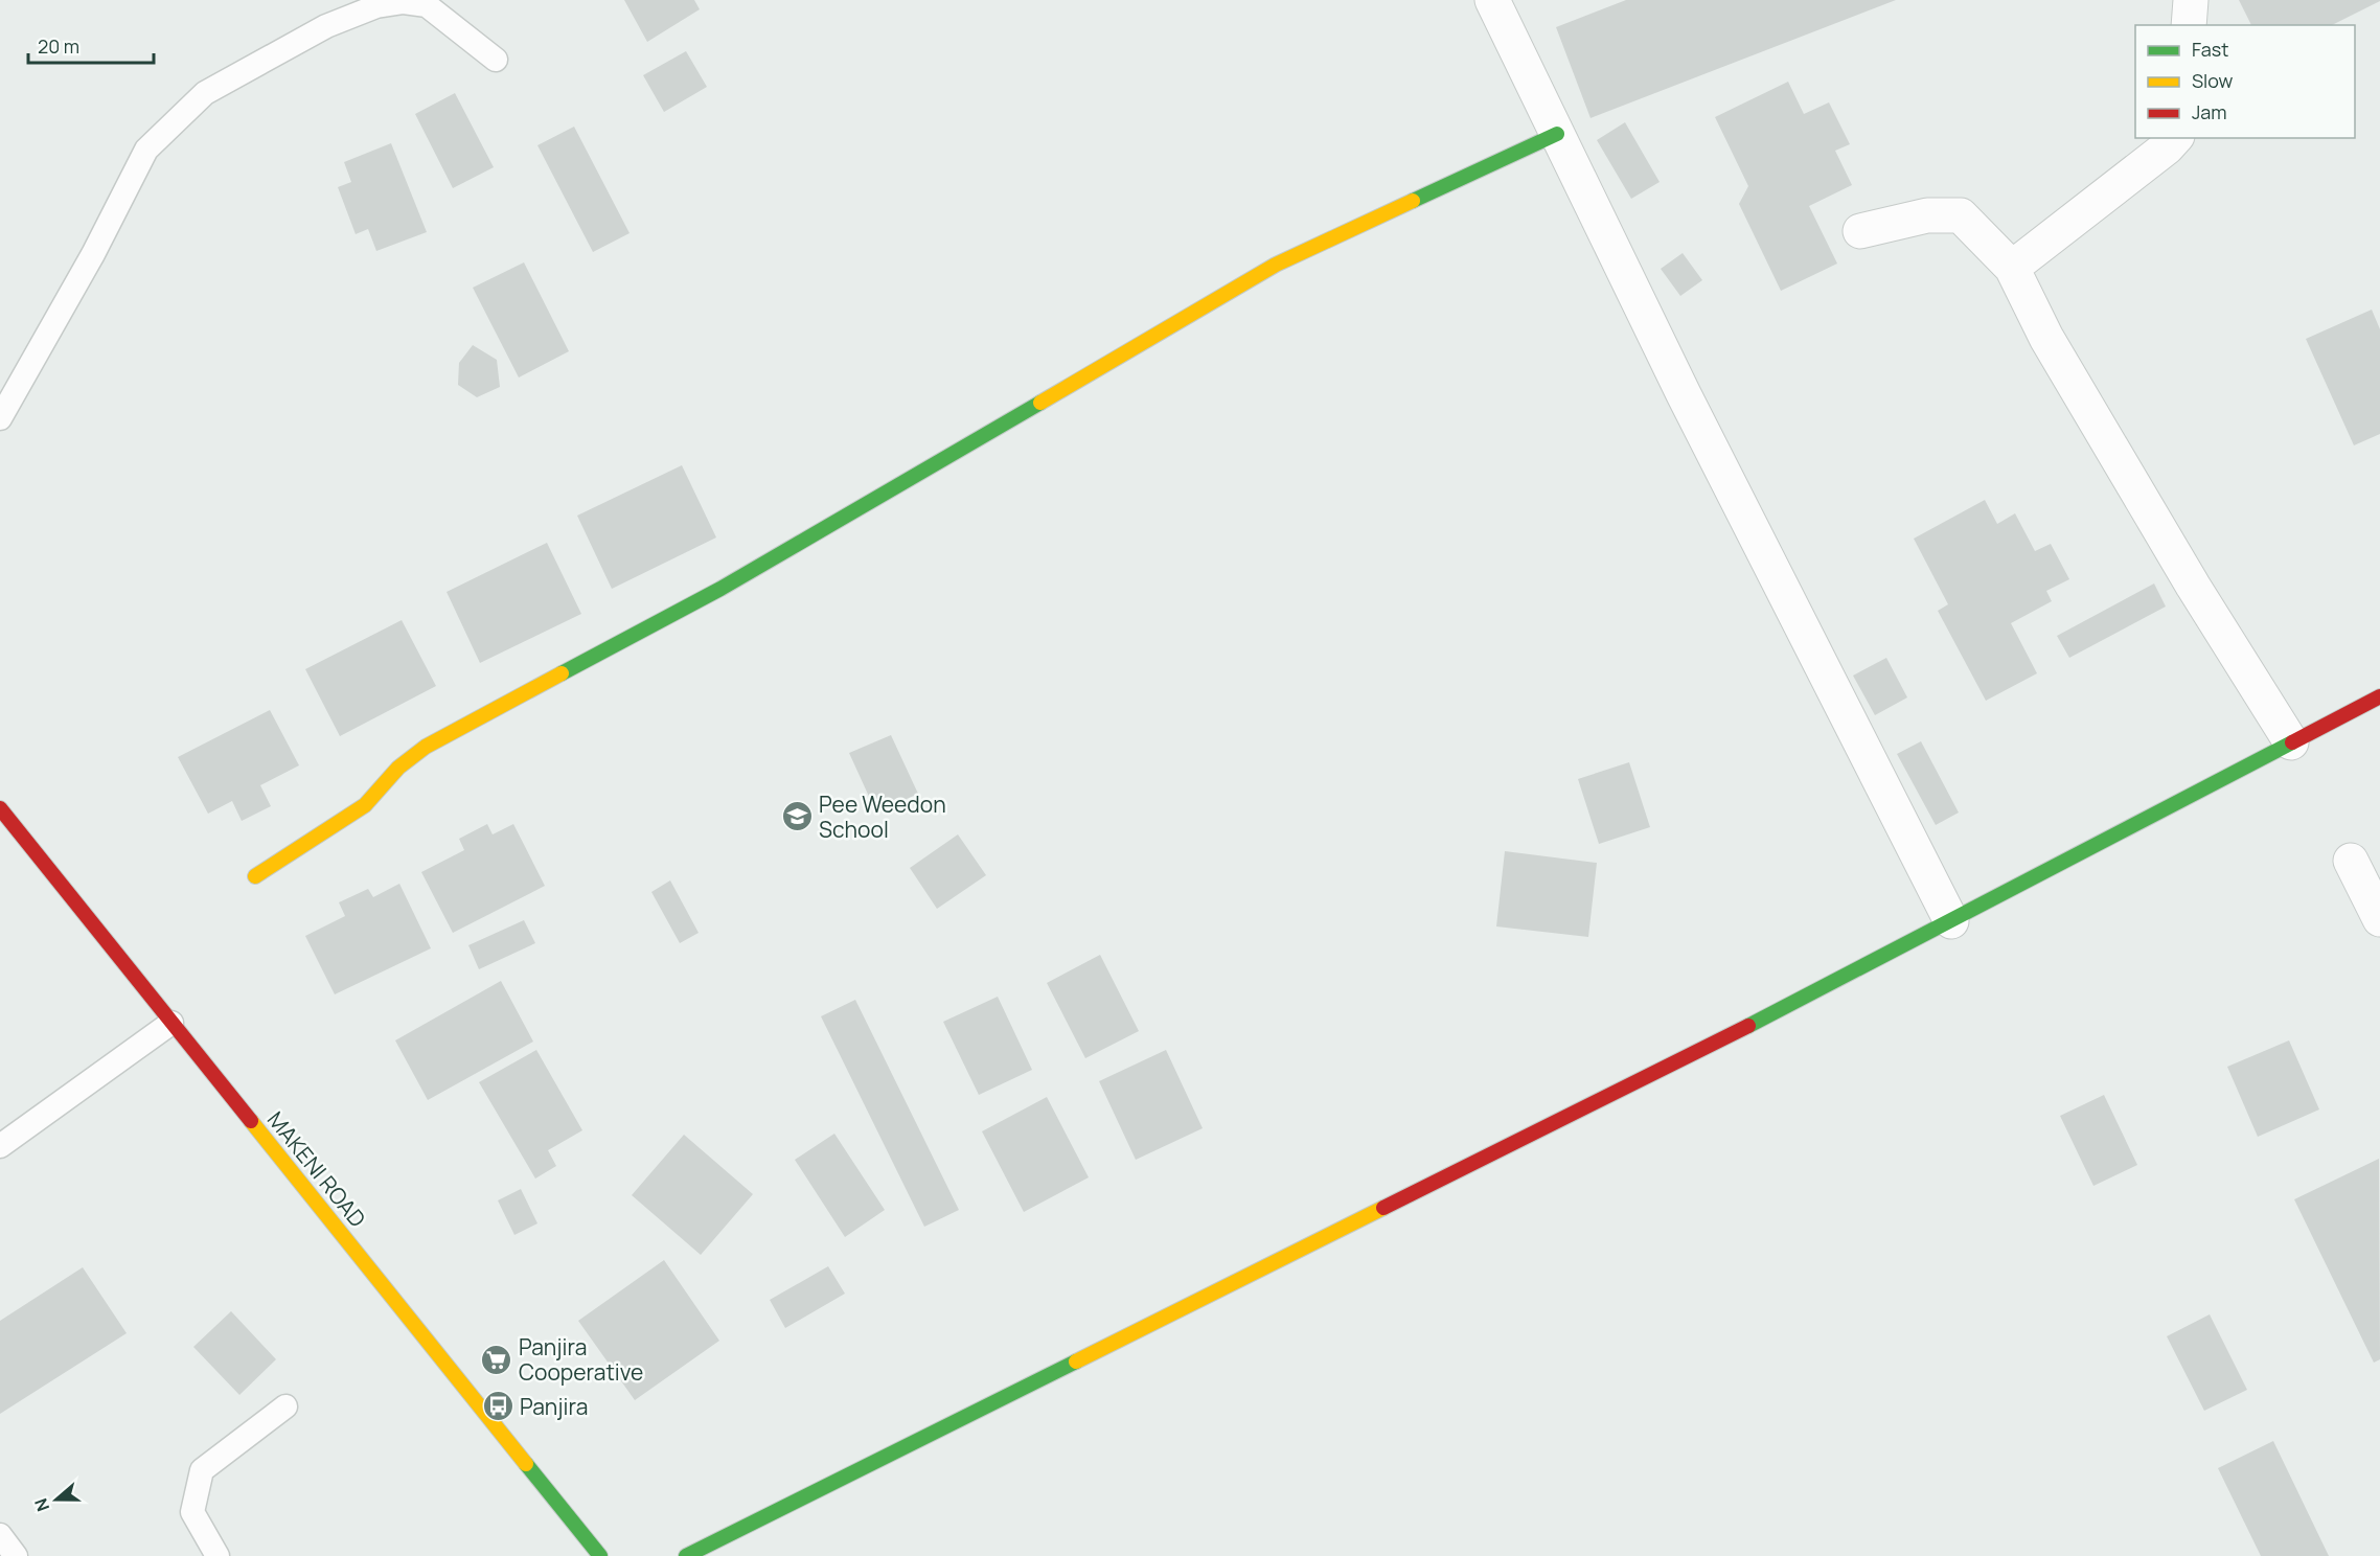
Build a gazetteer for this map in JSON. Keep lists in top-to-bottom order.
{
  "streets": {
    "street": ["MAKENI ROAD"]
  },
  "places": {
    "school or university": ["Pee Weedon School"],
    "supermarket": ["Panjira Cooperative"],
    "bus stop": ["Panjira"]
  },
  "legend": ["Fast", "Slow", "Jam"],
  "scale_bar": "20 m",
  "north": "left"
}
